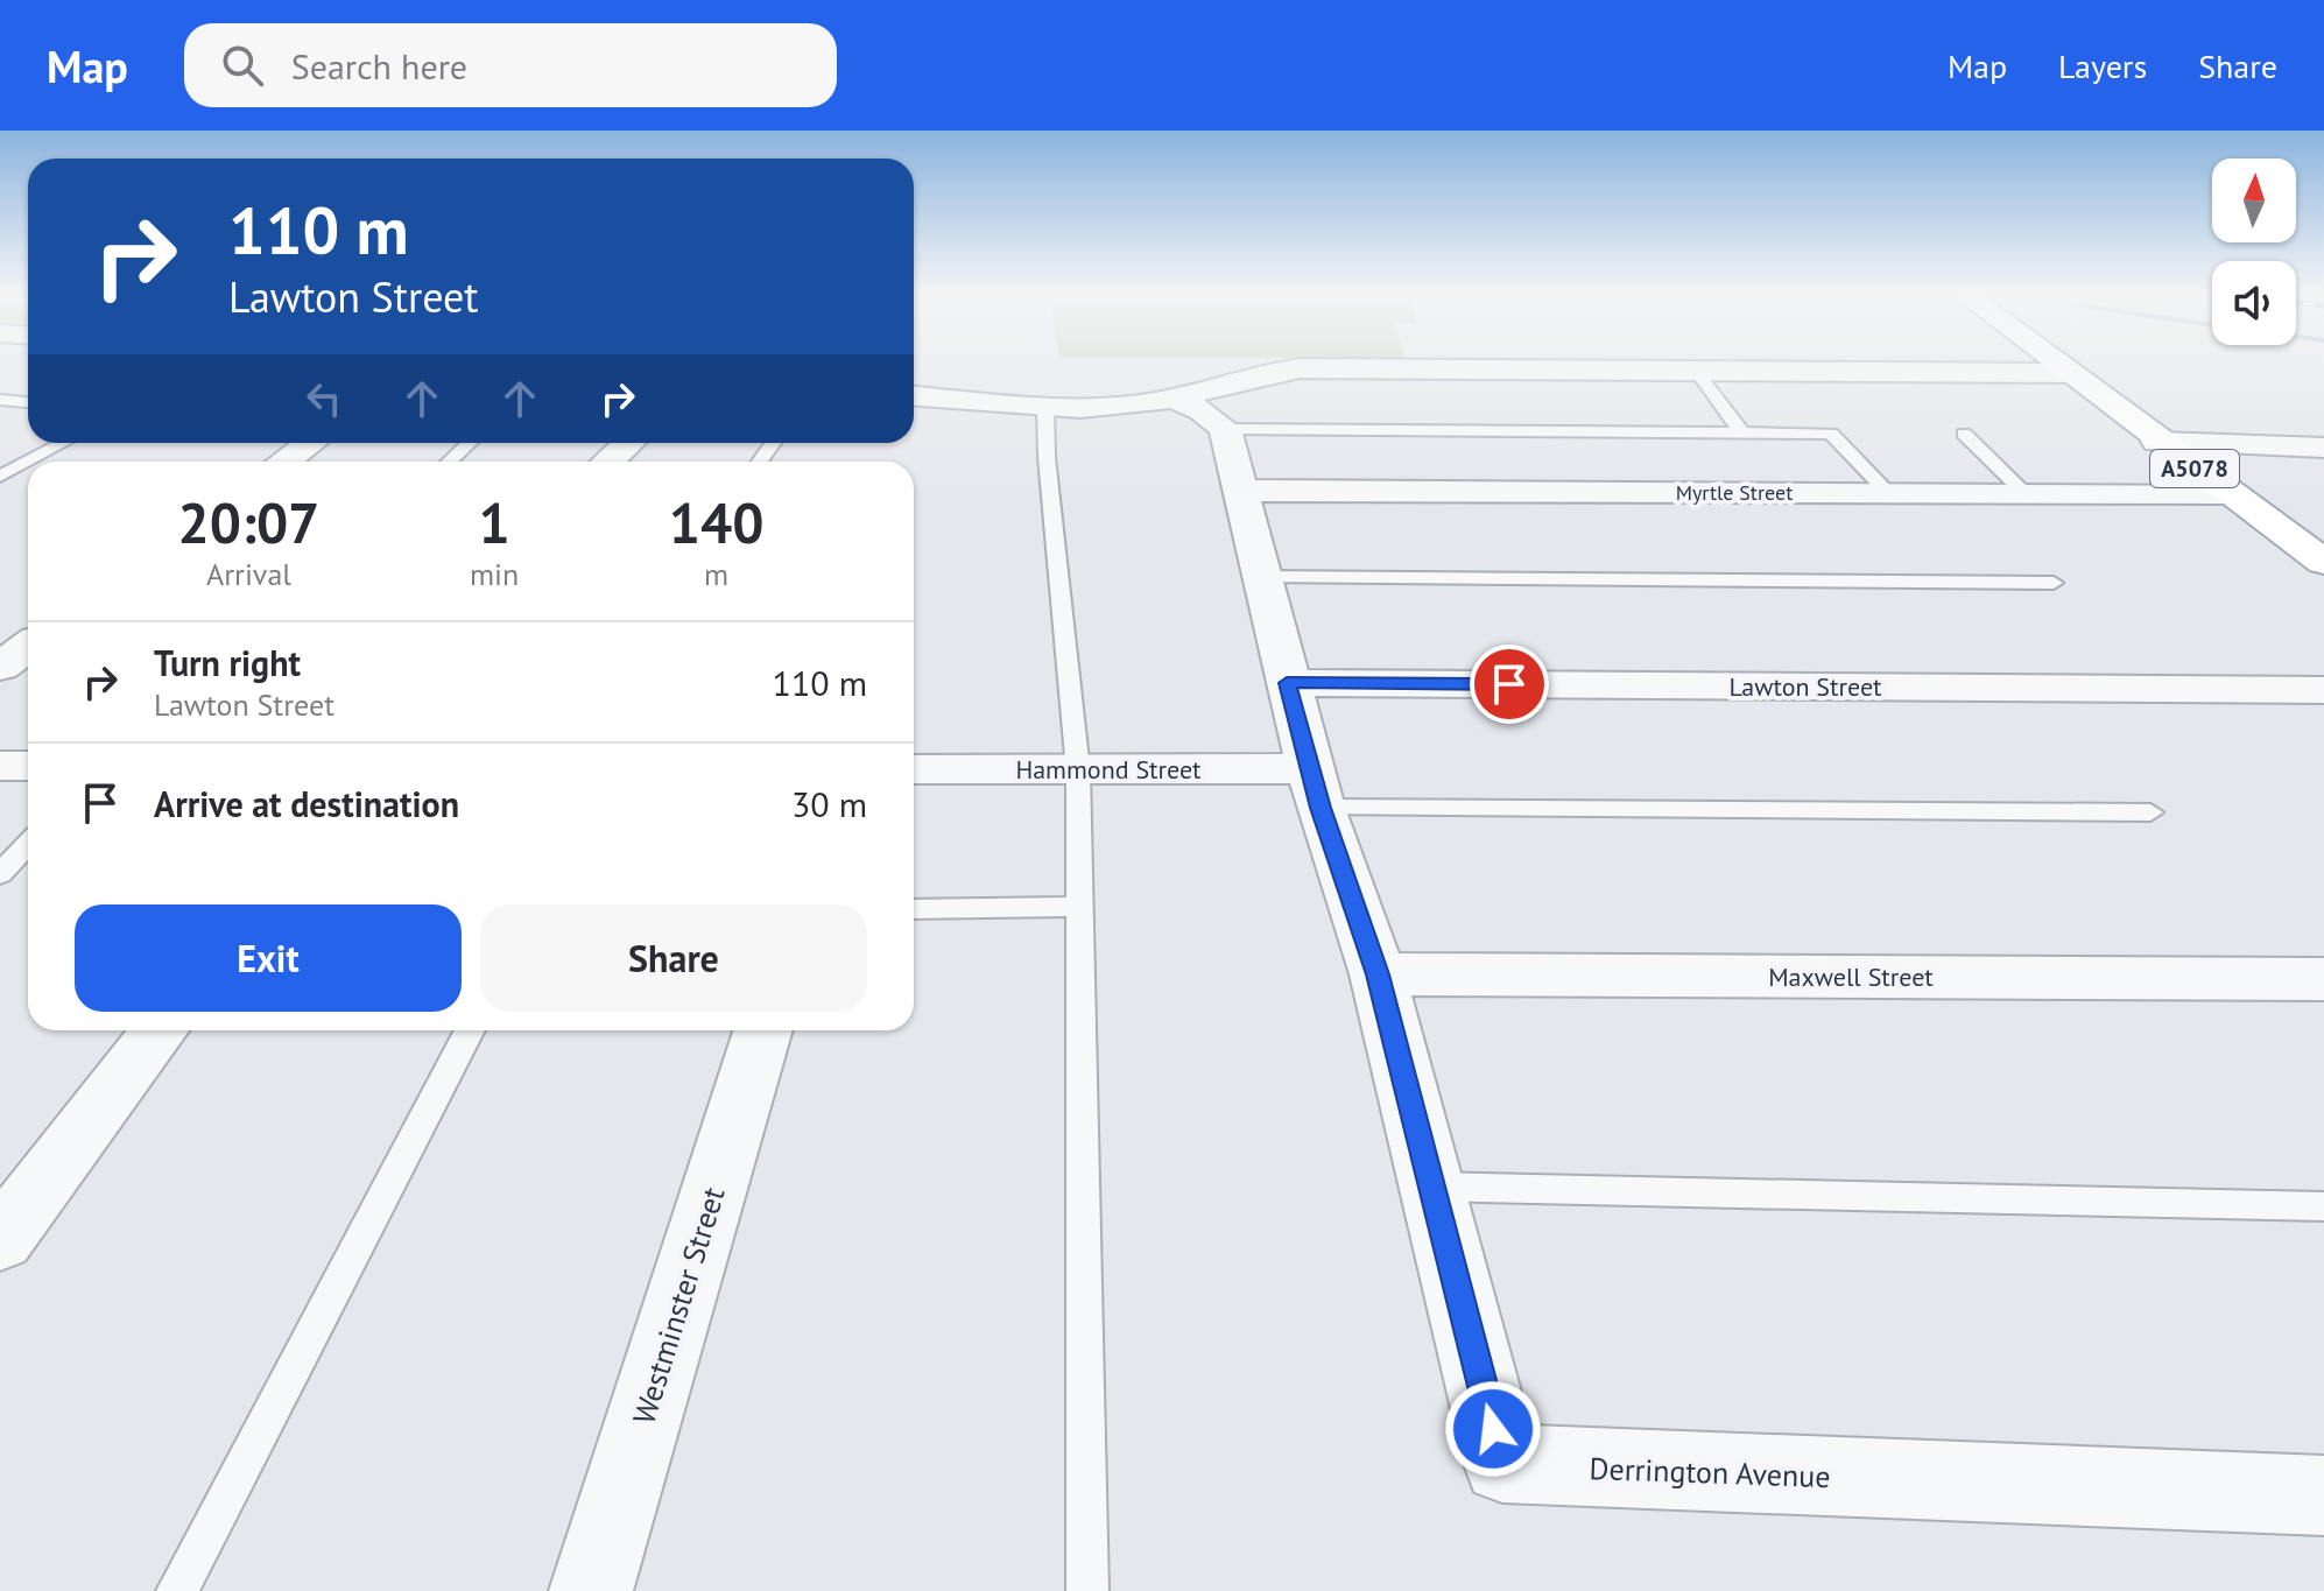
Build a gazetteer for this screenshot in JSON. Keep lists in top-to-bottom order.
{
  "streets": {
    "main road": ["A5078"],
    "street": [
      "Myrtle Street",
      "Lawton Street",
      "Hammond Street",
      "Maxwell Street",
      "Westminster Street",
      "Derrington Avenue"
    ]
  },
  "crossings": [
    ["A5078", "Myrtle Street"],
    ["Myrtle Street", "Derrington Avenue"],
    ["Lawton Street", "Derrington Avenue"],
    ["Hammond Street", "Derrington Avenue"],
    ["Maxwell Street", "Derrington Avenue"]
  ],
  "north": "top",
  "page": {
    "header": "Map",
    "search": "Search here",
    "nav": ["Map", "Layers", "Share"],
    "turn": ["110 m", "Lawton Street"],
    "eta": [
      "20:07",
      "Arrival",
      "1",
      "min",
      "140",
      "m"
    ],
    "list": [
      {
        "name": "Turn right",
        "note": "Lawton Street",
        "value": "110 m"
      },
      {
        "name": "Arrive at destination",
        "value": "30 m"
      }
    ],
    "buttons": ["Exit", "Share"]
  }
}
